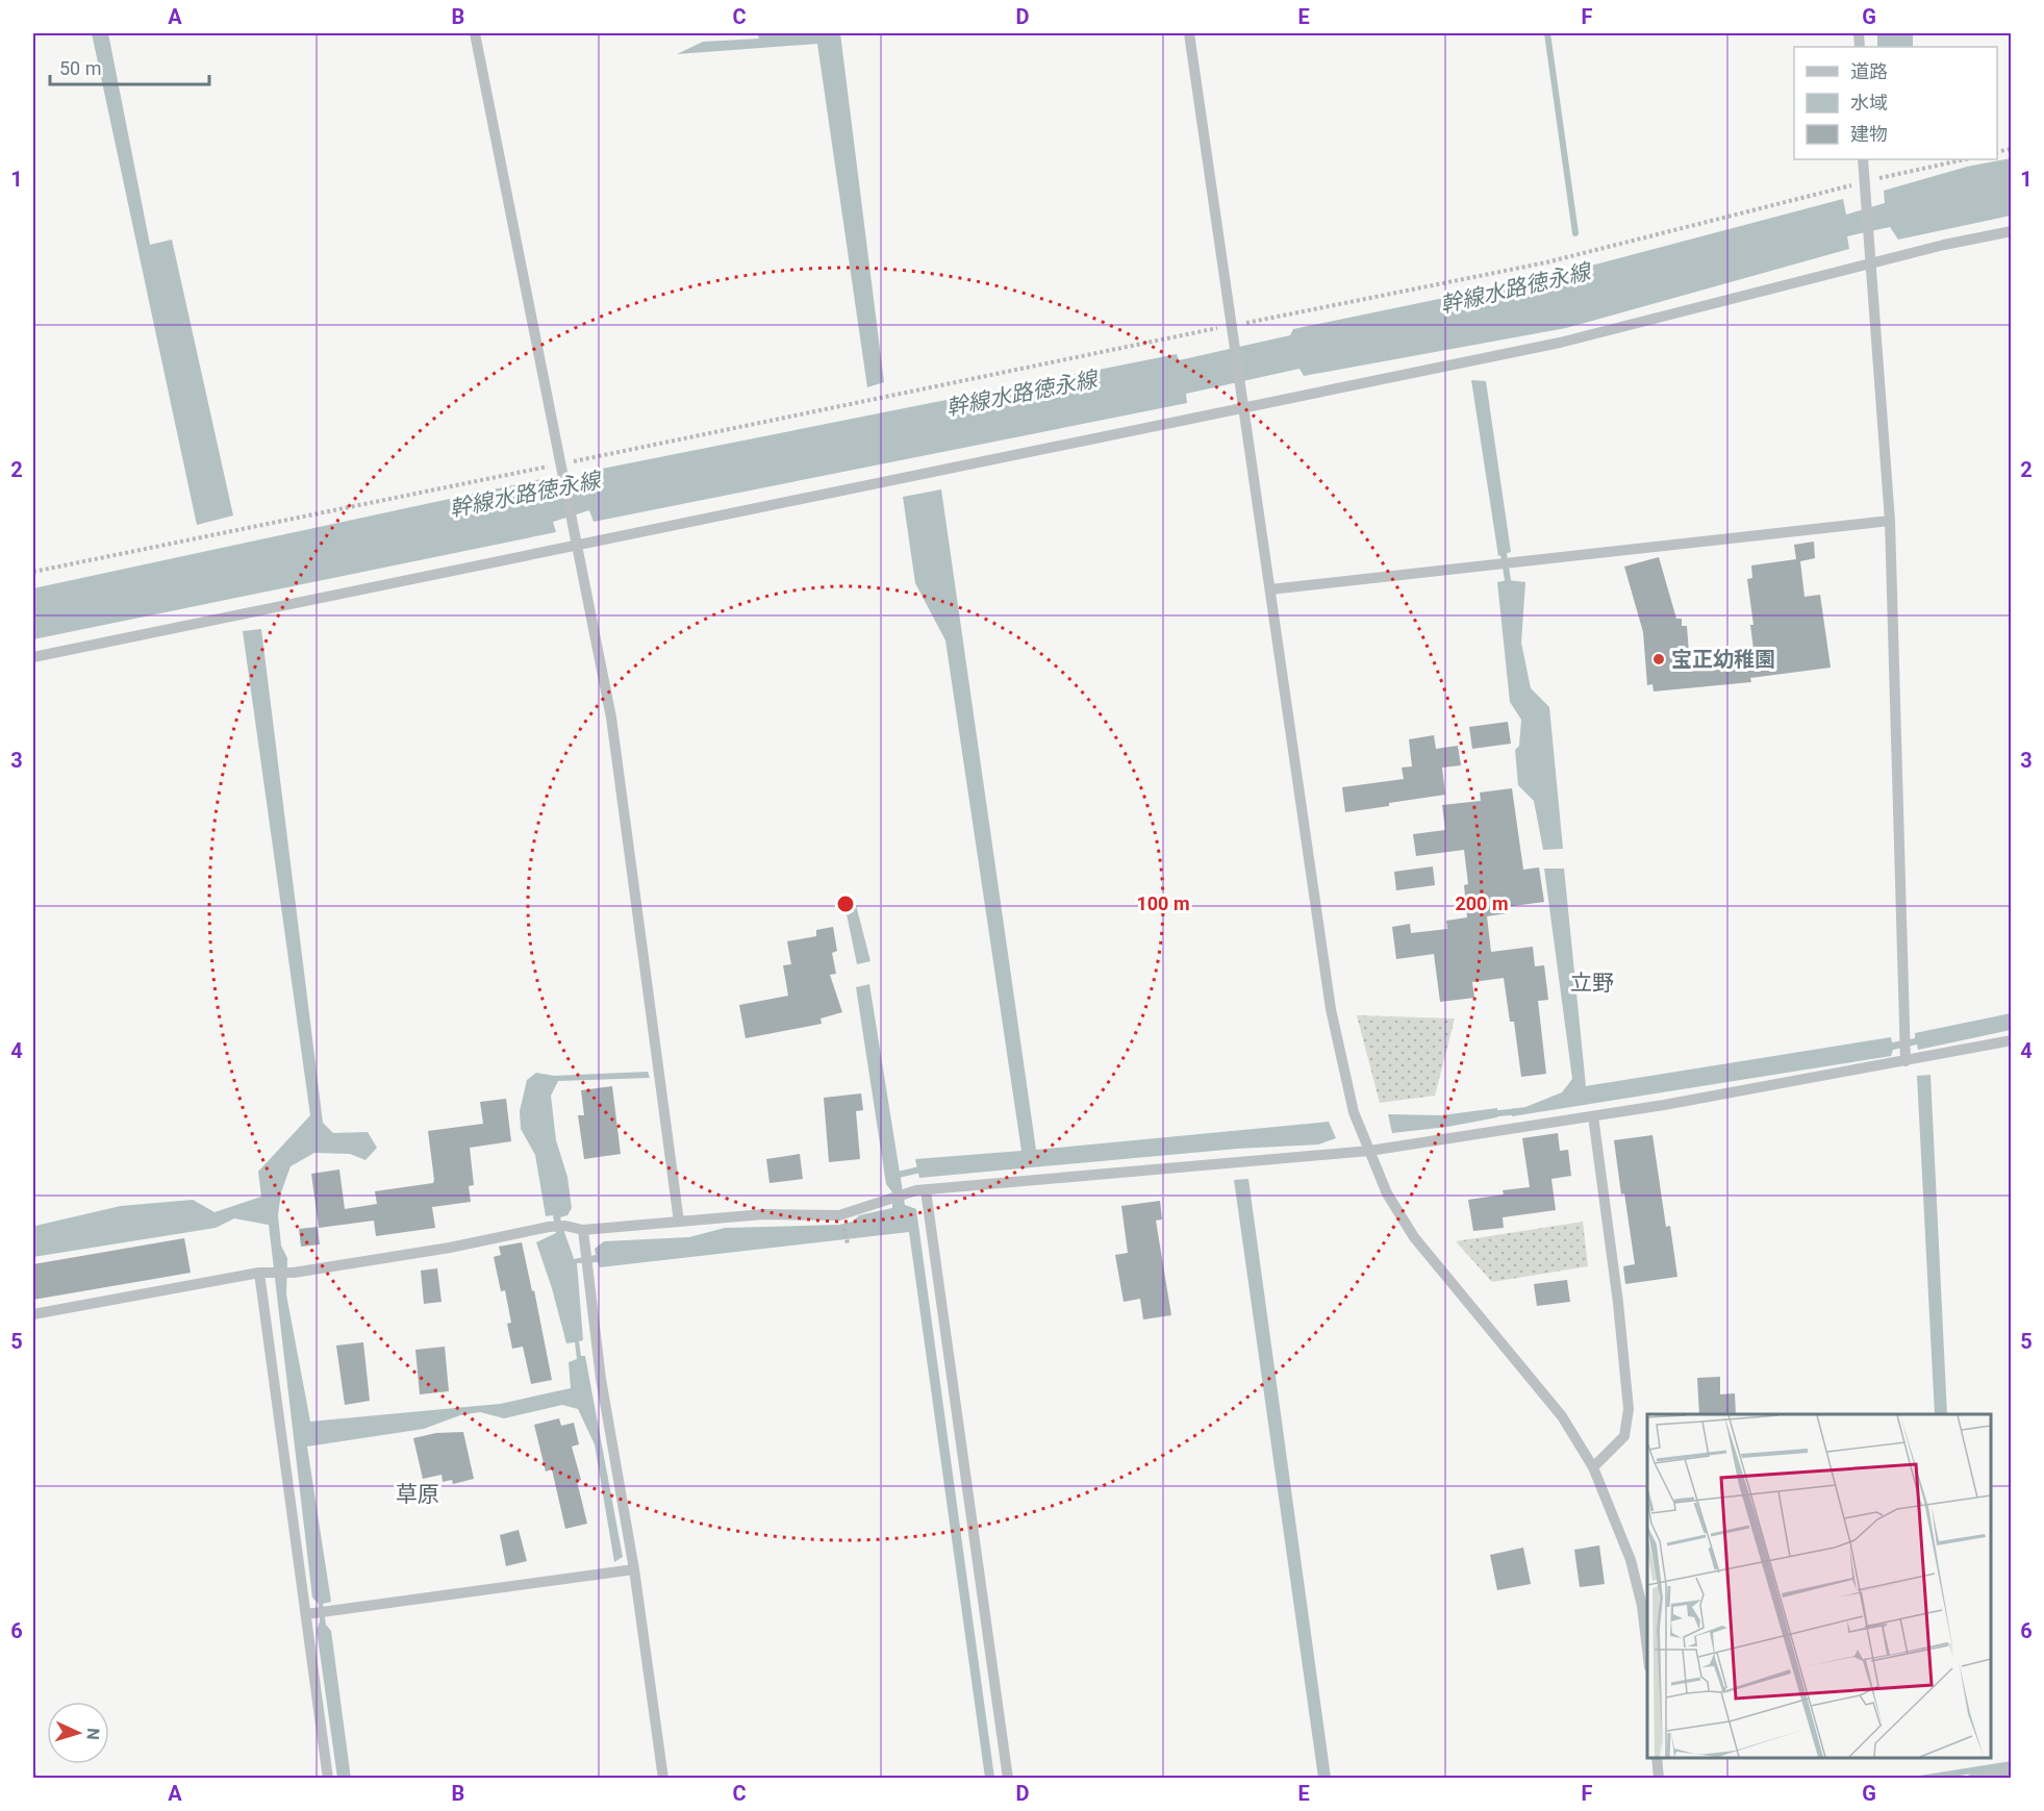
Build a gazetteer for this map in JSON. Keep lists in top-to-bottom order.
{
  "districts": ["立野", "草原"],
  "water": ["幹線水路徳永線"],
  "places": ["宝正幼稚園"],
  "legend": ["道路", "水域", "建物"],
  "scale_bar": "50 m",
  "north": "right",
  "grid": {
    "columns": [
      "A",
      "B",
      "C",
      "D",
      "E",
      "F",
      "G"
    ],
    "rows": [
      "1",
      "2",
      "3",
      "4",
      "5",
      "6"
    ]
  },
  "rings": ["100 m", "200 m"]
}
